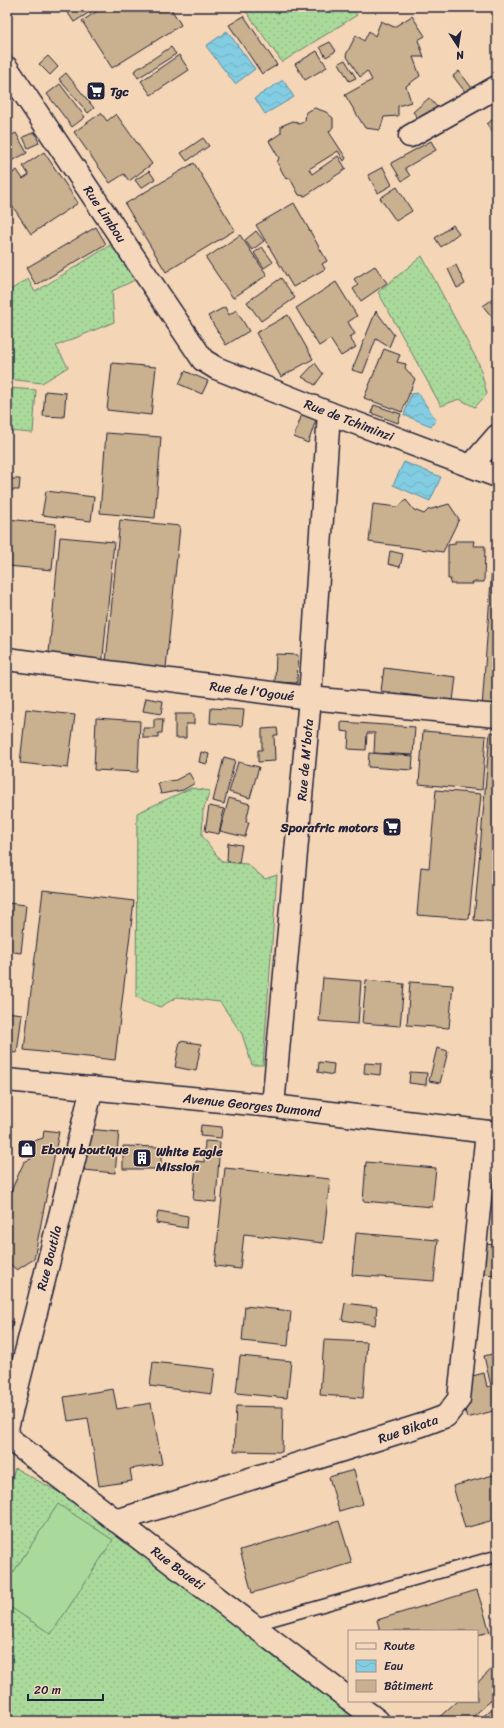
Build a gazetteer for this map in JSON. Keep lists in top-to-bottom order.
{
  "streets": {
    "street": [
      "Rue Limbou",
      "Rue de Tchiminzi",
      "Rue de l'Ogoué",
      "Rue de M'bota",
      "Avenue Georges Dumond",
      "Rue Boutila",
      "Rue Bikata",
      "Rue Boueti"
    ]
  },
  "crossings": [
    ["Rue Limbou", "Rue de Tchiminzi"],
    ["Rue de Tchiminzi", "Rue de M'bota"],
    ["Rue de l'Ogoué", "Rue de M'bota"],
    ["Rue de M'bota", "Avenue Georges Dumond"],
    ["Avenue Georges Dumond", "Rue Boutila"],
    ["Avenue Georges Dumond", "Rue Bikata"],
    ["Rue Bikata", "Rue Boueti"]
  ],
  "places": {
    "supermarket": ["Tgc", "Sporafric motors"],
    "shop": ["Ebony boutique"],
    "building": ["White Eagle Mission"]
  },
  "legend": ["Route", "Eau", "Bâtiment"],
  "scale_bar": "20 m",
  "north": "bottom"
}
